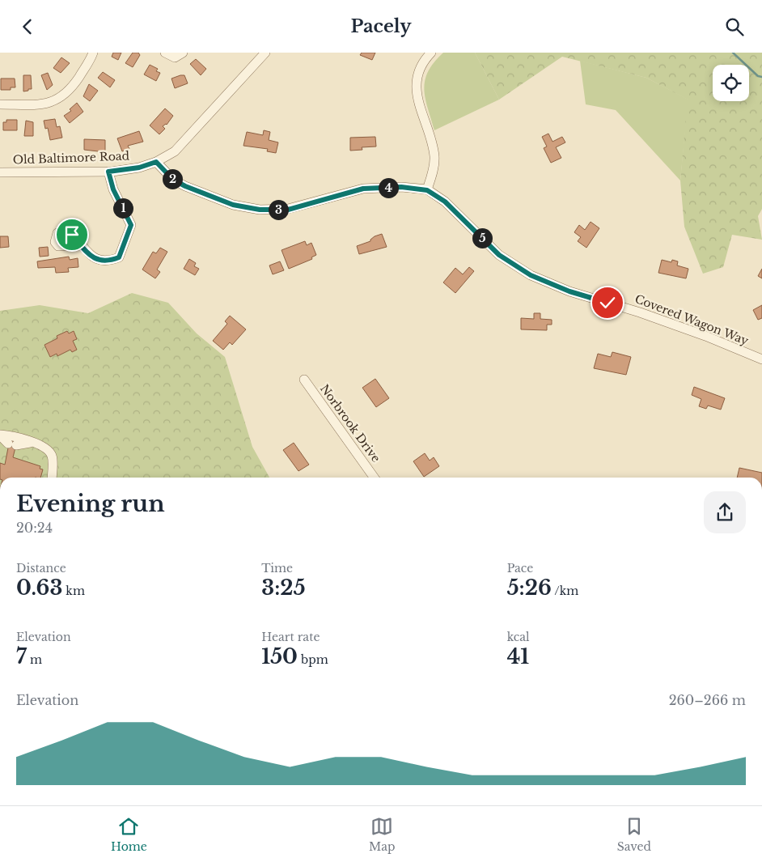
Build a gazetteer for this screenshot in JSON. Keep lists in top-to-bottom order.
{
  "streets": {
    "street": ["Old Baltimore Road", "Covered Wagon Way", "Norbrook Drive"]
  },
  "crossings": [
    ["Old Baltimore Road", "Covered Wagon Way"]
  ],
  "page": {
    "header": "Pacely",
    "pins": [
      "2",
      "4",
      "1",
      "3",
      "5"
    ],
    "heading": ["Evening run", "20:24"],
    "stats": [
      ["Distance", "0.63 km"],
      ["Time", "3:25"],
      ["Pace", "5:26 /km"],
      ["Elevation", "7 m"],
      ["Heart rate", "150 bpm"],
      ["kcal", "41"]
    ],
    "chart": ["Elevation", "260–266 m"],
    "tabs": ["Home", "Map", "Saved"]
  }
}
